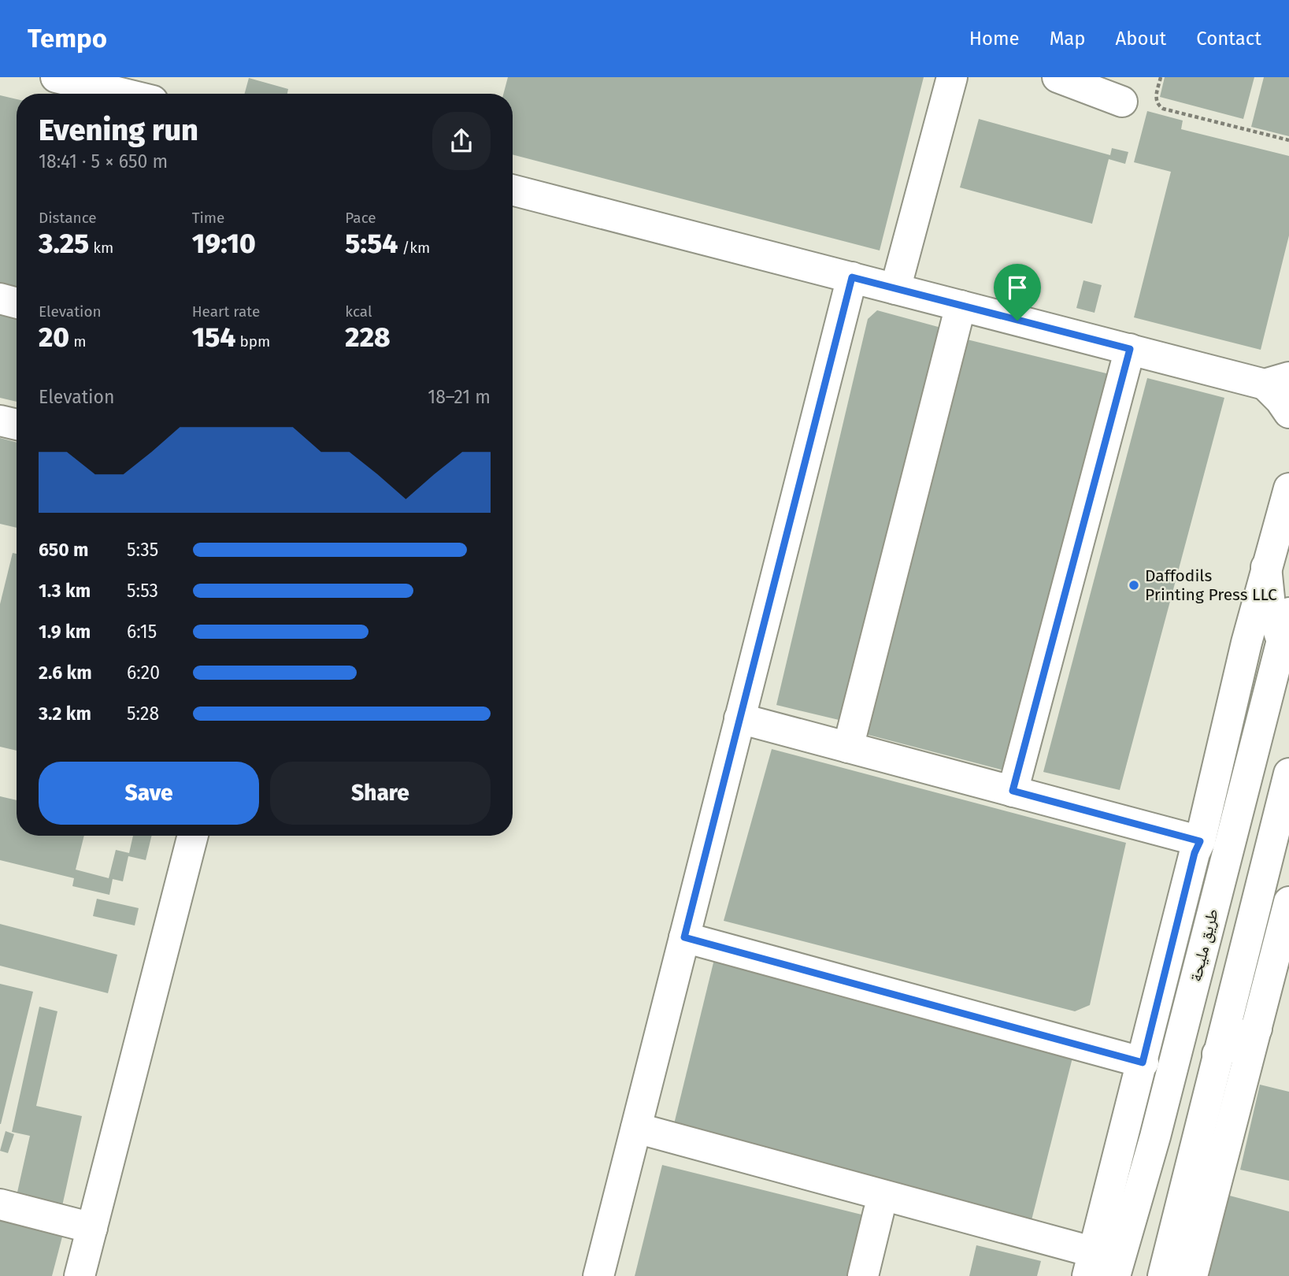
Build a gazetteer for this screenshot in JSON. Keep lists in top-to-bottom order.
{
  "streets": {
    "street": ["طريق مليحة"]
  },
  "places": ["Daffodils Printing Press LLC"],
  "page": {
    "header": "Tempo",
    "nav": [
      "Home",
      "Map",
      "About",
      "Contact"
    ],
    "heading": ["Evening run", "18:41 · 5 × 650 m"],
    "stats": [
      ["Distance", "3.25 km"],
      ["Time", "19:10"],
      ["Pace", "5:54 /km"],
      ["Elevation", "20 m"],
      ["Heart rate", "154 bpm"],
      ["kcal", "228"]
    ],
    "chart": ["Elevation", "18–21 m"],
    "list": [
      {
        "name": "650 m",
        "note": "5:35"
      },
      {
        "name": "1.3 km",
        "note": "5:53"
      },
      {
        "name": "1.9 km",
        "note": "6:15"
      },
      {
        "name": "2.6 km",
        "note": "6:20"
      },
      {
        "name": "3.2 km",
        "note": "5:28"
      }
    ],
    "buttons": ["Save", "Share"]
  }
}
